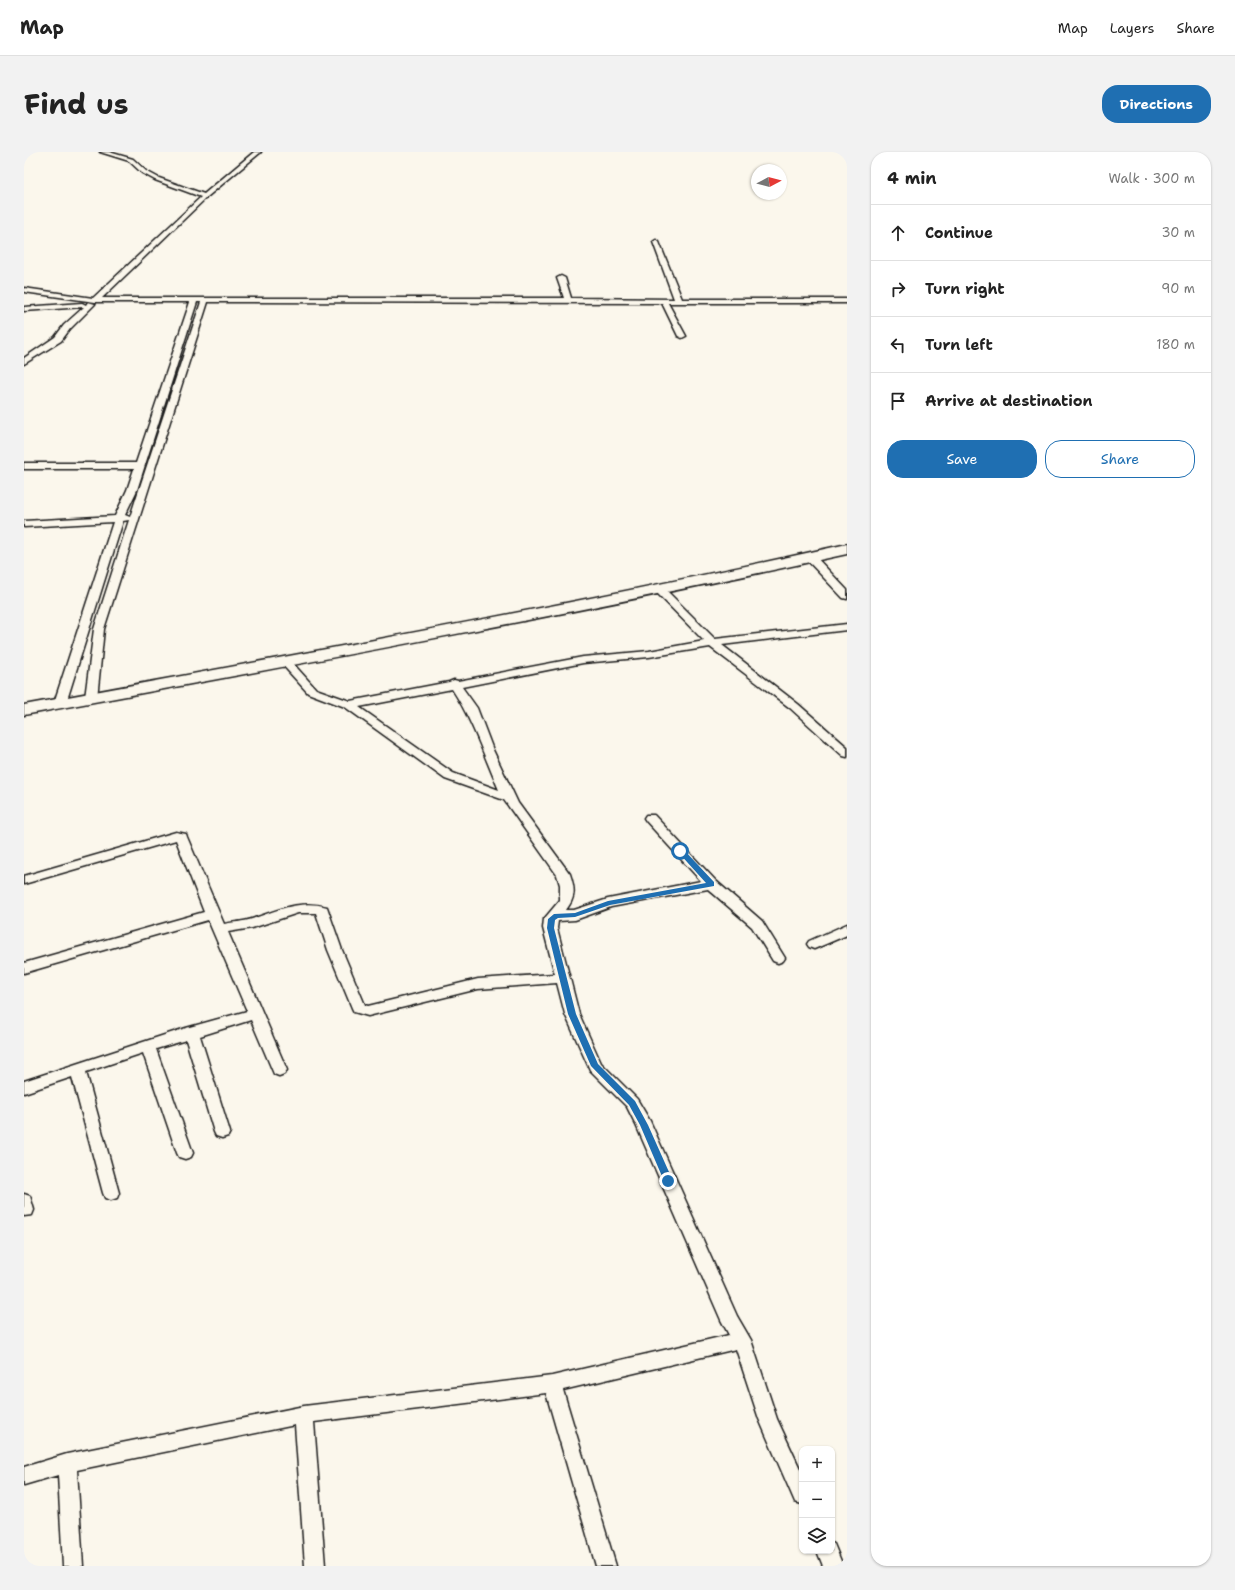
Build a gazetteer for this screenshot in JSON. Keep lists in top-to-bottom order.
{
  "north": "right",
  "page": {
    "header": "Map",
    "nav": ["Map", "Layers", "Share"],
    "title": "Find us",
    "buttons": [
      "Directions",
      ["Save", "Share"]
    ],
    "heading": ["4 min", "Walk · 300 m"],
    "list": [
      ["Continue", "30 m"],
      ["Turn right", "90 m"],
      ["Turn left", "180 m"],
      "Arrive at destination"
    ],
    "map_buttons": ["+", "−"]
  }
}
